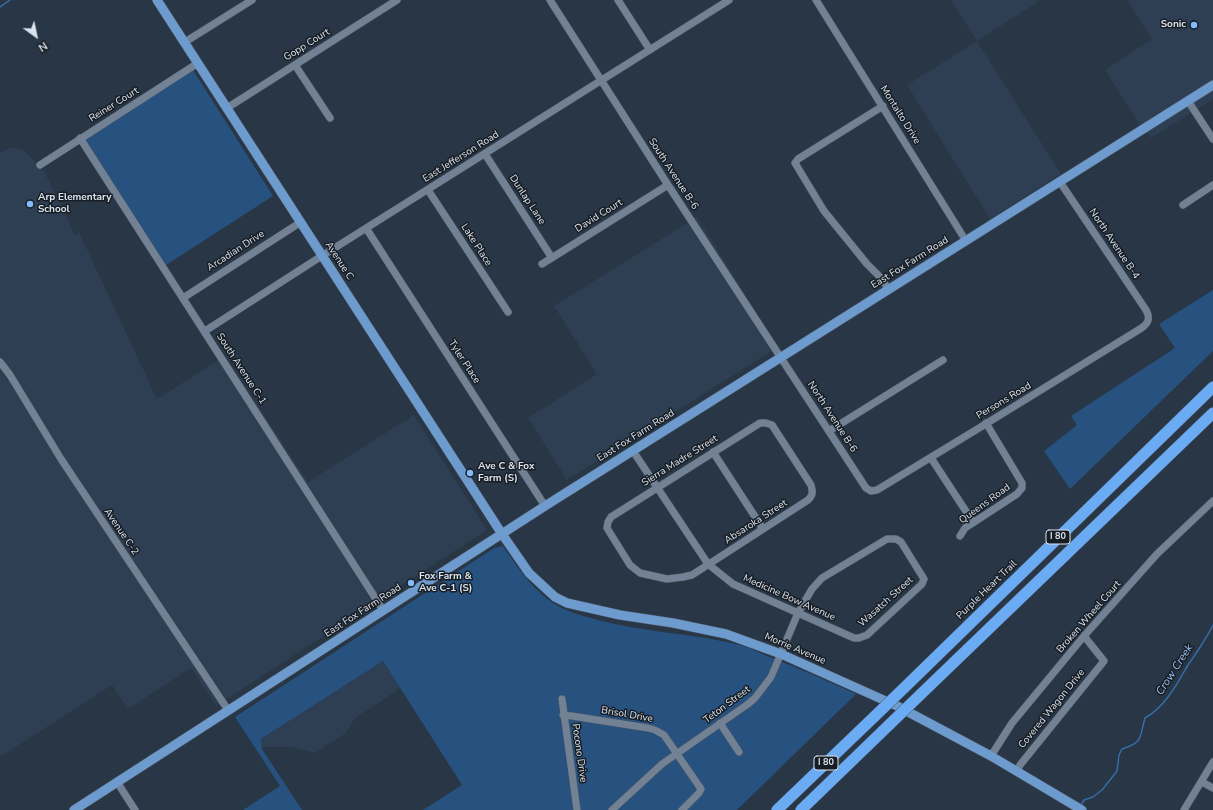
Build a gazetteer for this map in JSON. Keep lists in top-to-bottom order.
{
  "streets": {
    "highway": ["I 80", "Purple Heart Trail"],
    "main road": ["Avenue C", "East Fox Farm Road", "Morrie Avenue"],
    "street": [
      "Gopp Court",
      "Reiner Court",
      "Montalto Drive",
      "East Jefferson Road",
      "South Avenue B-6",
      "Dunlap Lane",
      "David Court",
      "North Avenue B-4",
      "Lake Place",
      "Arcadian Drive",
      "Tyler Place",
      "South Avenue C-1",
      "Persons Road",
      "North Avenue B-6",
      "Sierra Madre Street",
      "Queens Road",
      "Absaroka Street",
      "Avenue C-2",
      "Medicine Bow Avenue",
      "Wasatch Street",
      "Broken Wheel Court",
      "Teton Street",
      "Covered Wagon Drive",
      "Brisol Drive",
      "Pocono Drive"
    ]
  },
  "crossings": [
    ["Gopp Court", "Avenue C"],
    ["Reiner Court", "Avenue C"],
    ["Reiner Court", "South Avenue C-1"],
    ["Montalto Drive", "East Fox Farm Road"],
    ["East Jefferson Road", "South Avenue B-6"],
    ["East Jefferson Road", "Dunlap Lane"],
    ["East Jefferson Road", "Lake Place"],
    ["East Jefferson Road", "Avenue C"],
    ["East Jefferson Road", "Tyler Place"],
    ["East Jefferson Road", "South Avenue C-1"],
    ["South Avenue B-6", "David Court"],
    ["South Avenue B-6", "East Fox Farm Road"],
    ["South Avenue B-6", "North Avenue B-6"],
    ["Dunlap Lane", "David Court"],
    ["North Avenue B-4", "East Fox Farm Road"],
    ["North Avenue B-4", "Persons Road"],
    ["Arcadian Drive", "Avenue C"],
    ["Arcadian Drive", "South Avenue C-1"],
    ["Avenue C", "East Fox Farm Road"],
    ["Avenue C", "Morrie Avenue"],
    ["East Fox Farm Road", "Tyler Place"],
    ["East Fox Farm Road", "South Avenue C-1"],
    ["East Fox Farm Road", "North Avenue B-6"],
    ["East Fox Farm Road", "Avenue C-2"],
    ["East Fox Farm Road", "Medicine Bow Avenue"],
    ["East Fox Farm Road", "Morrie Avenue"],
    ["Persons Road", "North Avenue B-6"],
    ["Persons Road", "Queens Road"],
    ["Sierra Madre Street", "Absaroka Street"],
    ["Sierra Madre Street", "Medicine Bow Avenue"],
    ["Absaroka Street", "Medicine Bow Avenue"],
    ["Medicine Bow Avenue", "Wasatch Street"],
    ["Medicine Bow Avenue", "Teton Street"],
    ["Wasatch Street", "Teton Street"],
    ["Broken Wheel Court", "Morrie Avenue"],
    ["Broken Wheel Court", "Covered Wagon Drive"],
    ["Morrie Avenue", "Teton Street"],
    ["Morrie Avenue", "Covered Wagon Drive"],
    ["Teton Street", "Brisol Drive"],
    ["Brisol Drive", "Pocono Drive"]
  ],
  "water": ["Crow Creek"],
  "places": [
    "Sonic",
    "Arp Elementary School",
    "Ave C & Fox Farm (S)",
    "Fox Farm & Ave C-1 (S)"
  ],
  "north": "bottom right"
}
